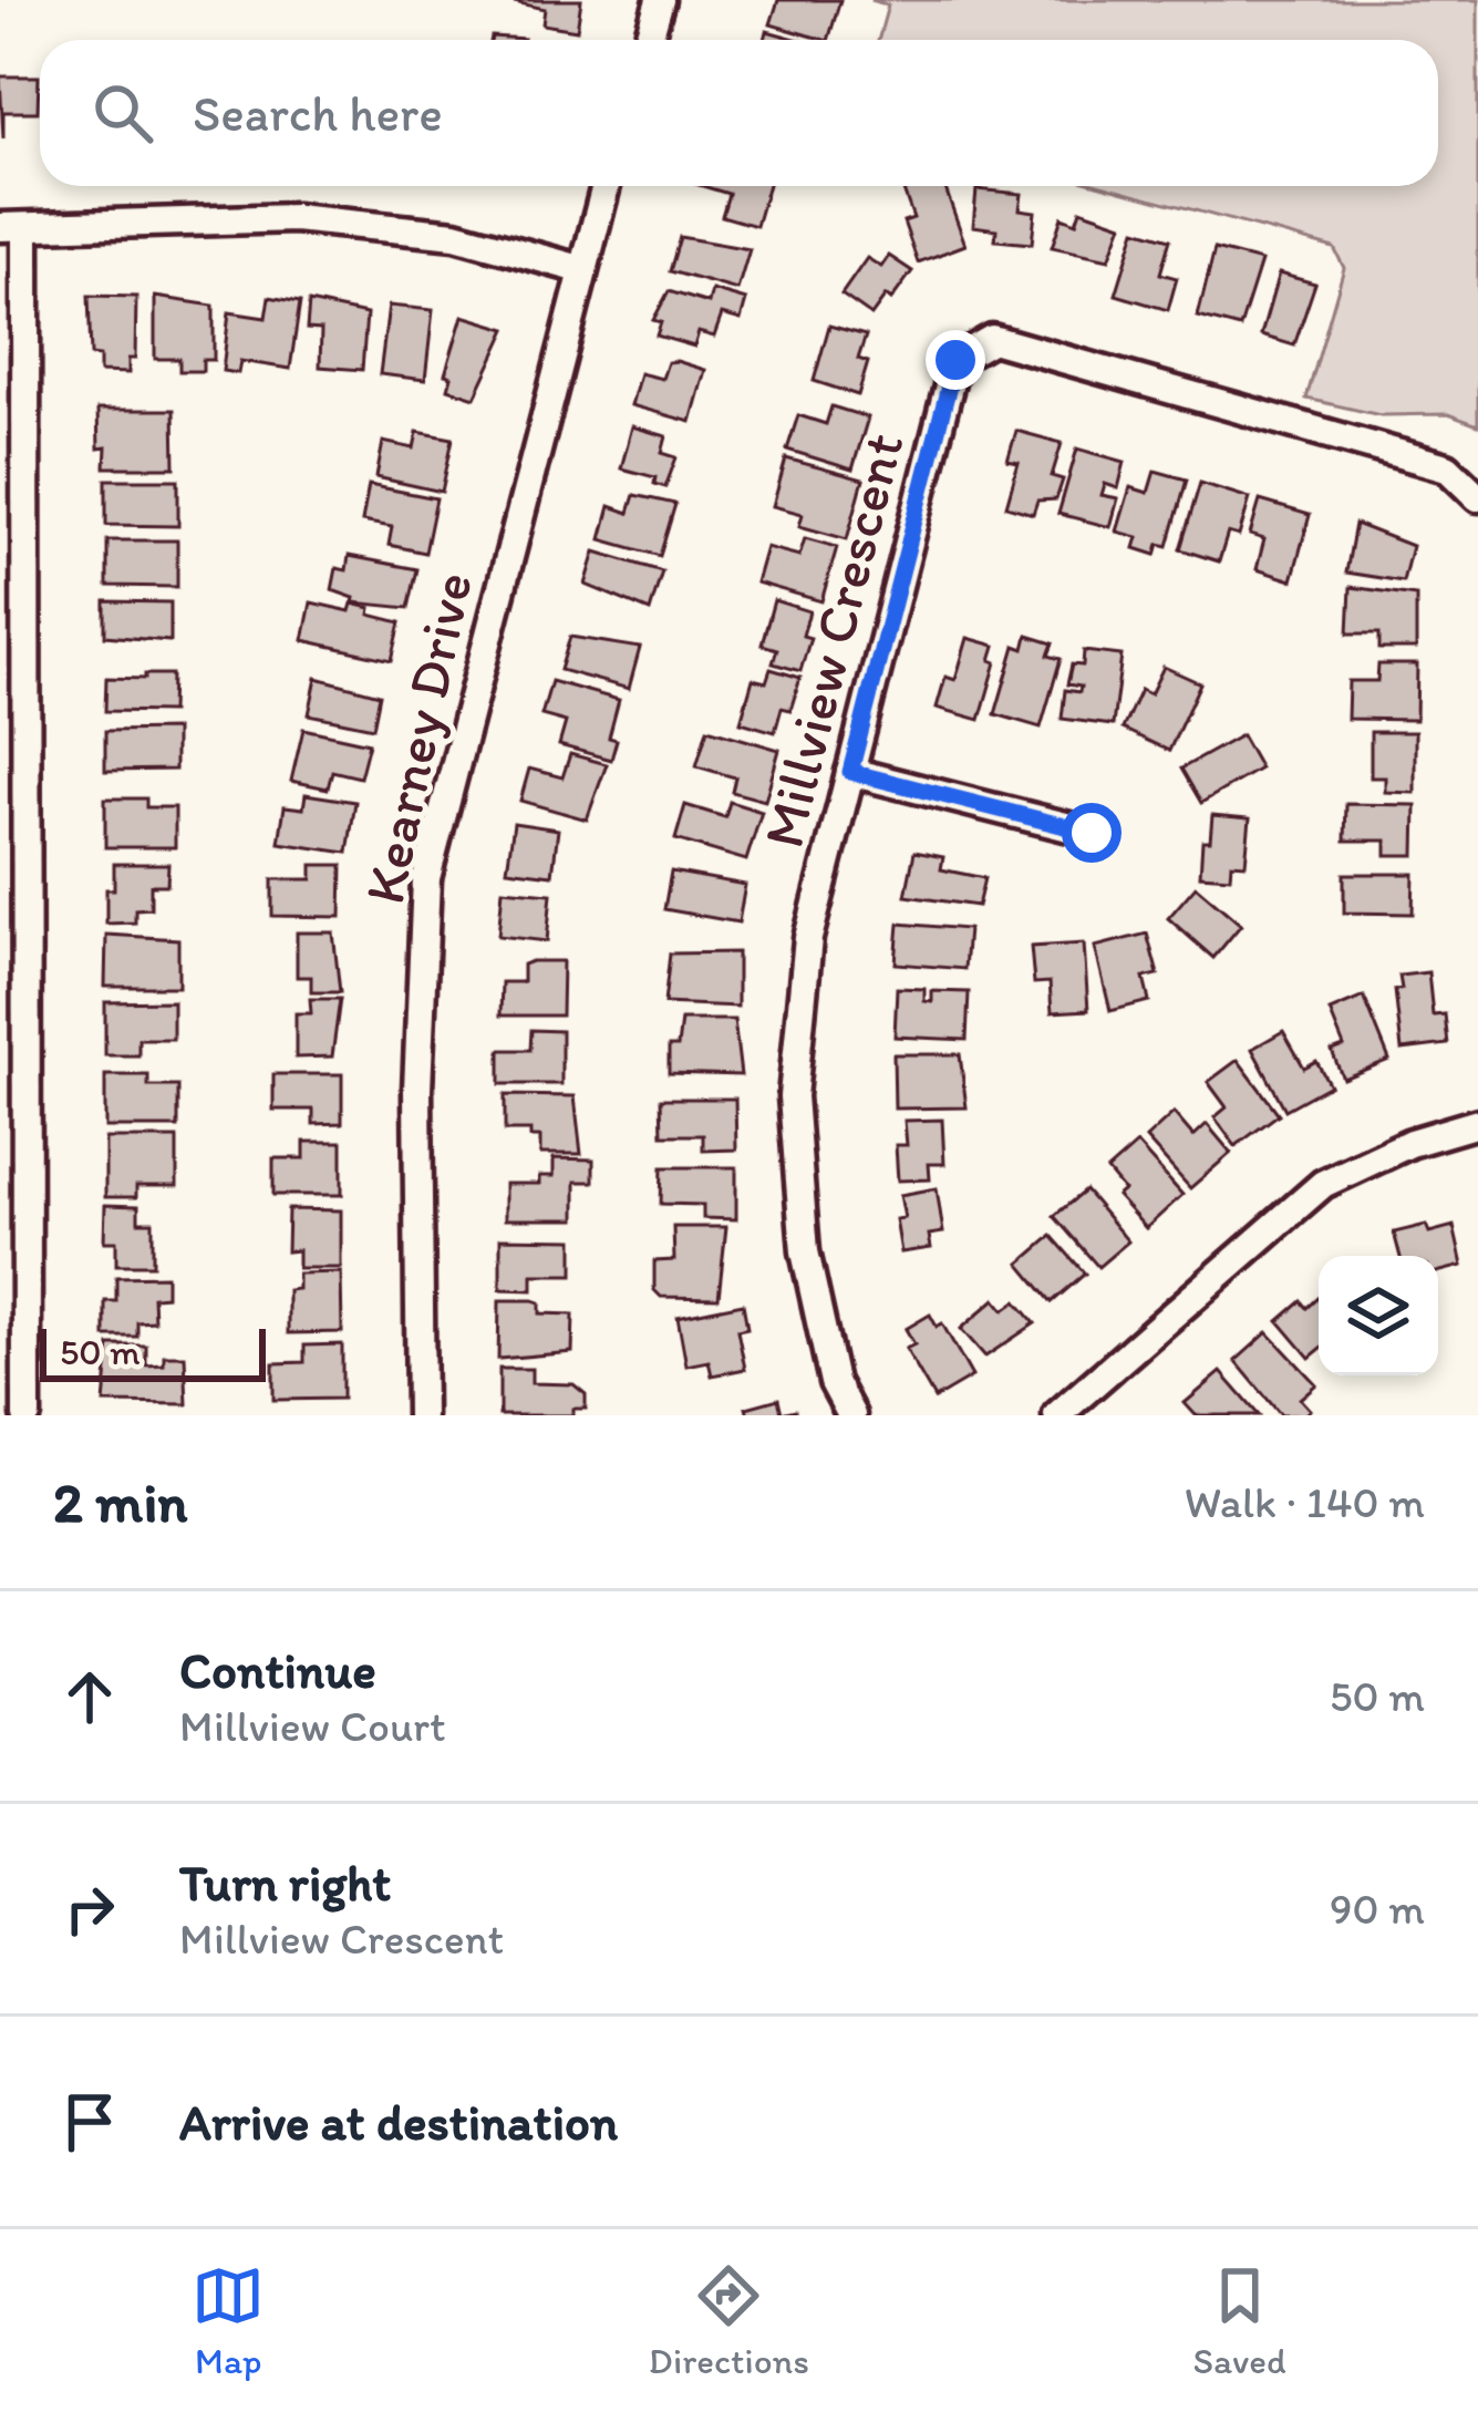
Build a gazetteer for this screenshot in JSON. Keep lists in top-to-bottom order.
{
  "streets": {
    "street": ["Millview Crescent", "Kearney Drive"]
  },
  "scale_bar": "50 m",
  "page": {
    "search": "Search here",
    "scale": "50 m",
    "heading": ["2 min", "Walk · 140 m"],
    "list": [
      ["Continue", "Millview Court", "50 m"],
      ["Turn right", "Millview Crescent", "90 m"],
      "Arrive at destination"
    ],
    "nav": ["Map", "Directions", "Saved"]
  }
}
